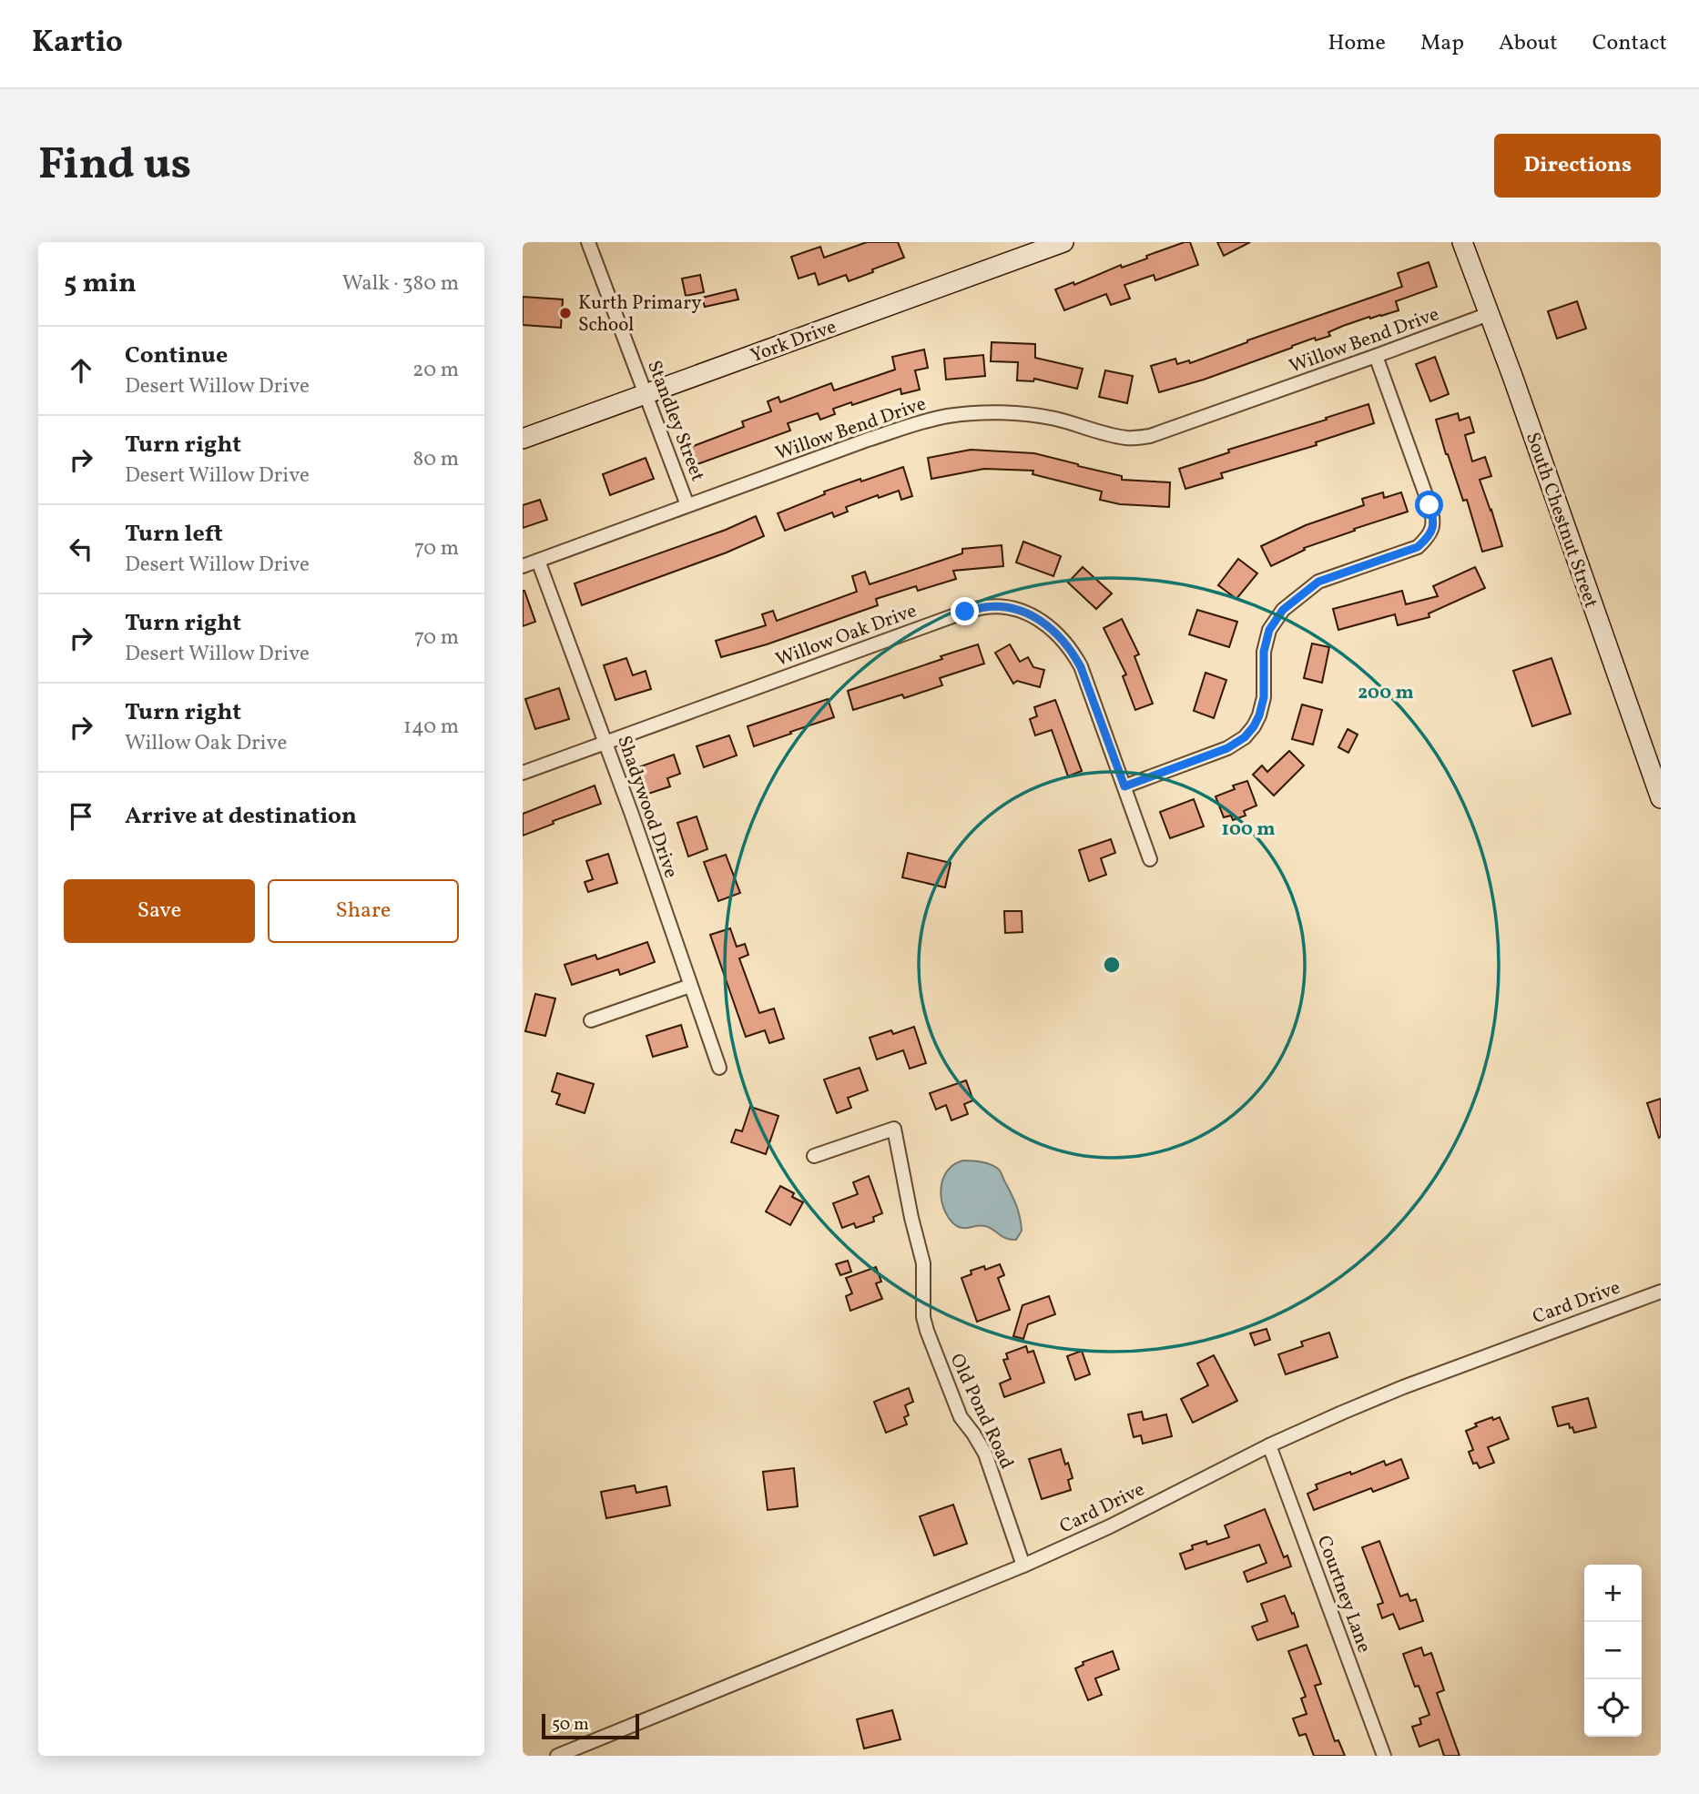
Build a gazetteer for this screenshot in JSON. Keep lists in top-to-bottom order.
{
  "streets": {
    "main road": ["York Drive", "South Chestnut Street"],
    "street": [
      "Willow Bend Drive",
      "Standley Street",
      "Willow Oak Drive",
      "Shadywood Drive",
      "Card Drive",
      "Old Pond Road",
      "Courtney Lane"
    ]
  },
  "crossings": [
    ["Willow Bend Drive", "Standley Street"],
    ["Willow Bend Drive", "South Chestnut Street"],
    ["Willow Bend Drive", "Shadywood Drive"],
    ["York Drive", "Standley Street"],
    ["Willow Oak Drive", "Shadywood Drive"],
    ["Card Drive", "Old Pond Road"],
    ["Card Drive", "Courtney Lane"]
  ],
  "places": ["Kurth Primary School"],
  "scale_bar": "50 m",
  "page": {
    "header": "Kartio",
    "nav": [
      "Home",
      "Map",
      "About",
      "Contact"
    ],
    "buttons": [
      "Directions",
      ["Save", "Share"]
    ],
    "title": "Find us",
    "heading": ["5 min", "Walk · 380 m"],
    "list": [
      ["Continue", "Desert Willow Drive", "20 m"],
      ["Turn right", "Desert Willow Drive", "80 m"],
      ["Turn left", "Desert Willow Drive", "70 m"],
      ["Turn right", "Desert Willow Drive", "70 m"],
      ["Turn right", "Willow Oak Drive", "140 m"],
      "Arrive at destination"
    ],
    "map_buttons": ["+", "−"],
    "scale": "50 m"
  },
  "rings": ["200 m", "100 m"]
}
